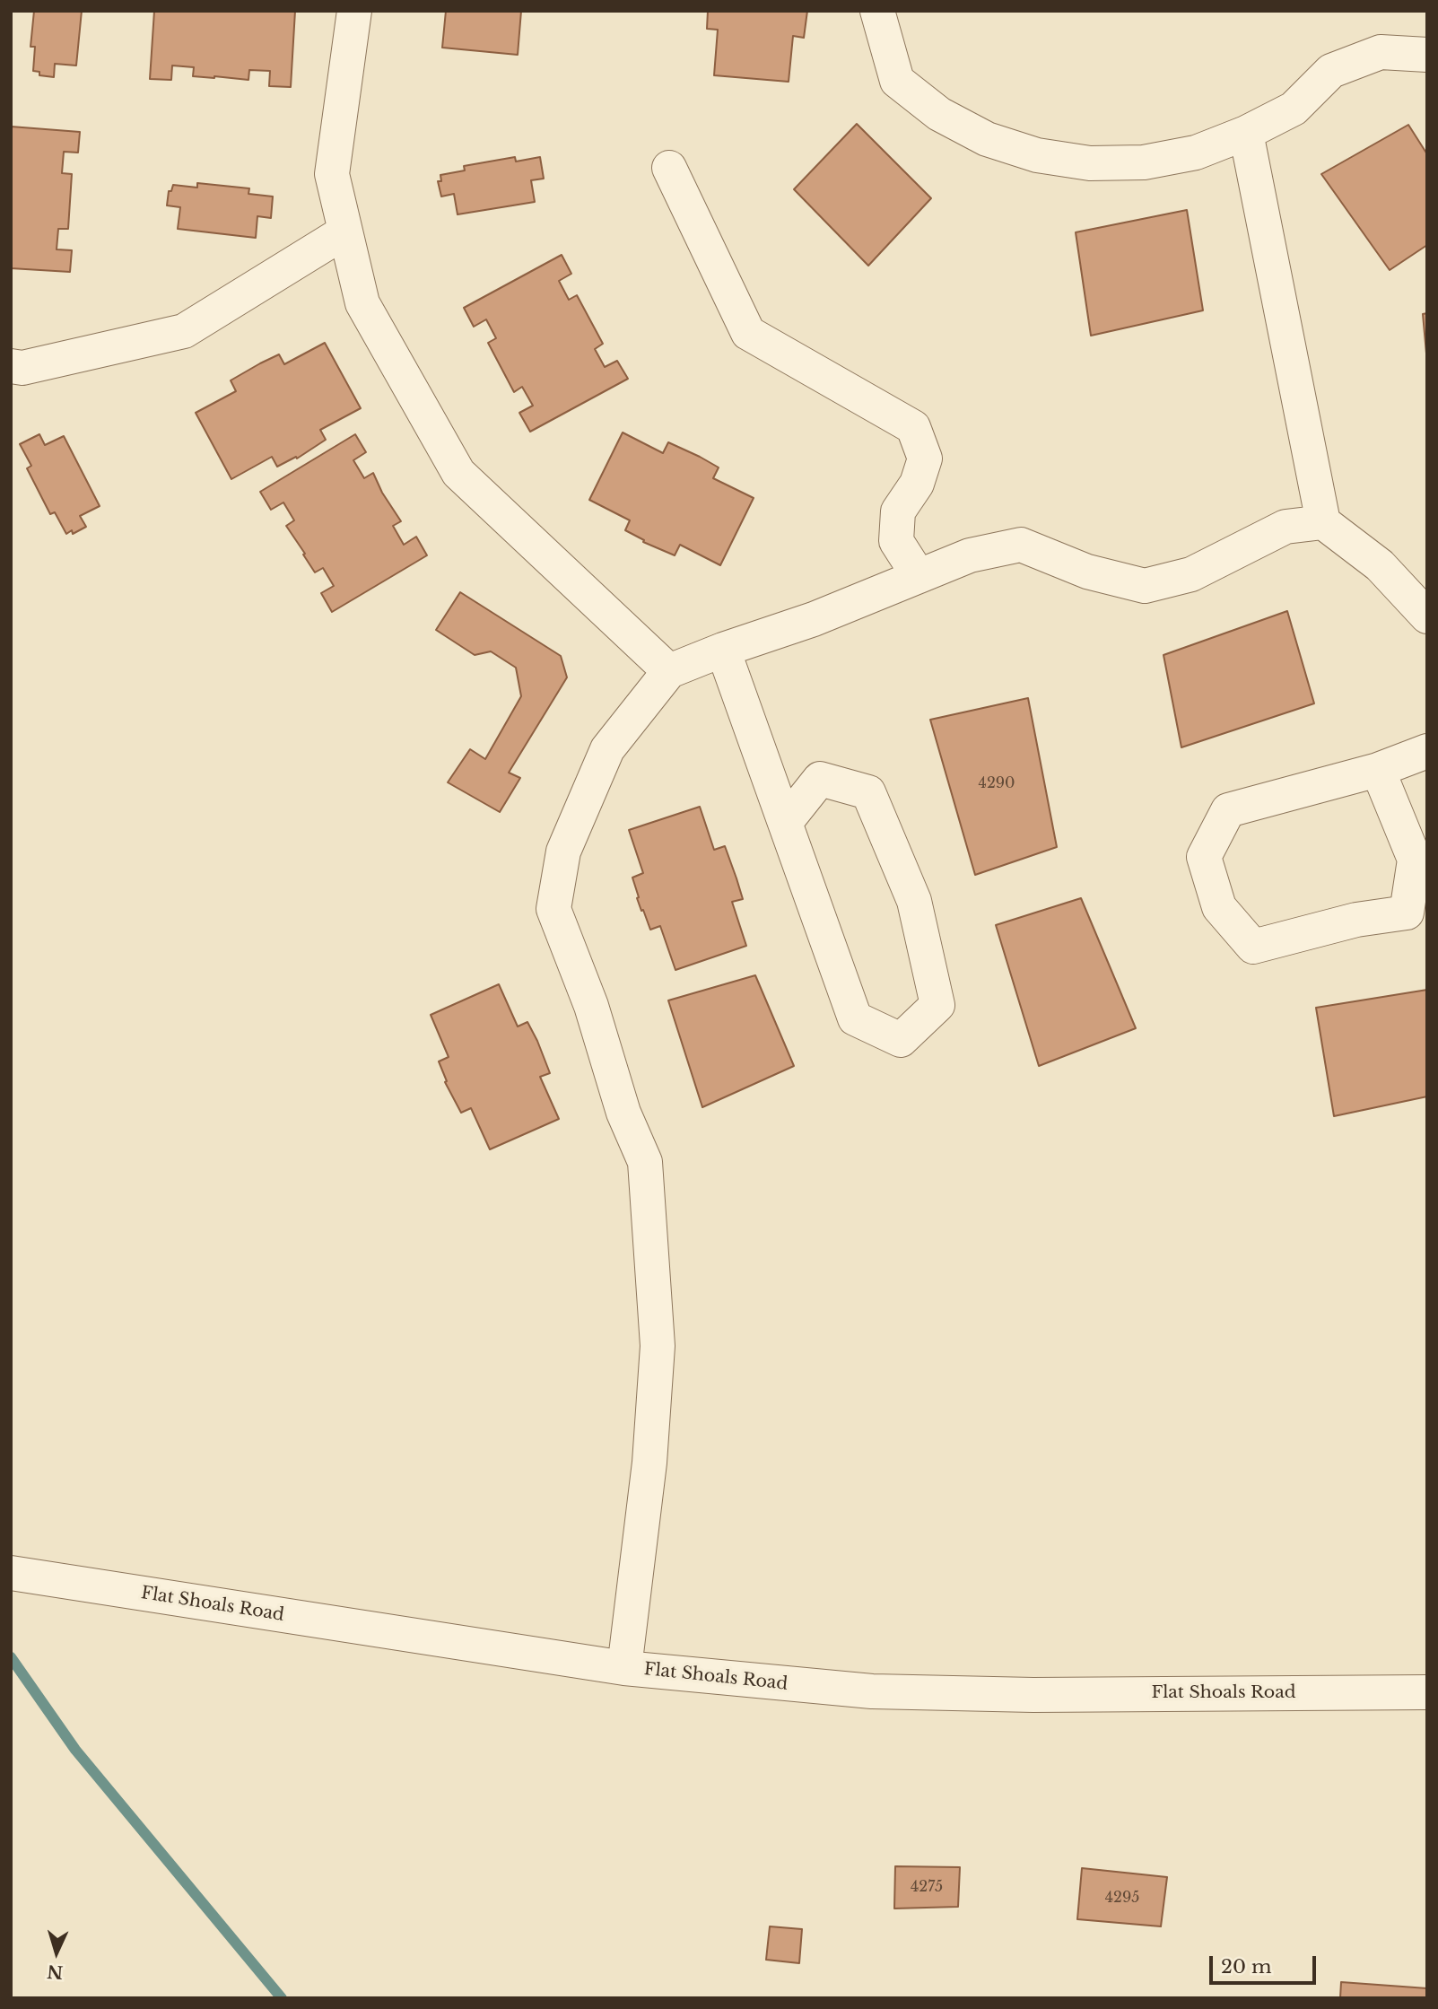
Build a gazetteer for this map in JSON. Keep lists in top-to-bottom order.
{
  "streets": {
    "street": ["Flat Shoals Road"]
  },
  "house_numbers": ["4290", "4275", "4295"],
  "scale_bar": "20 m",
  "north": "bottom"
}
